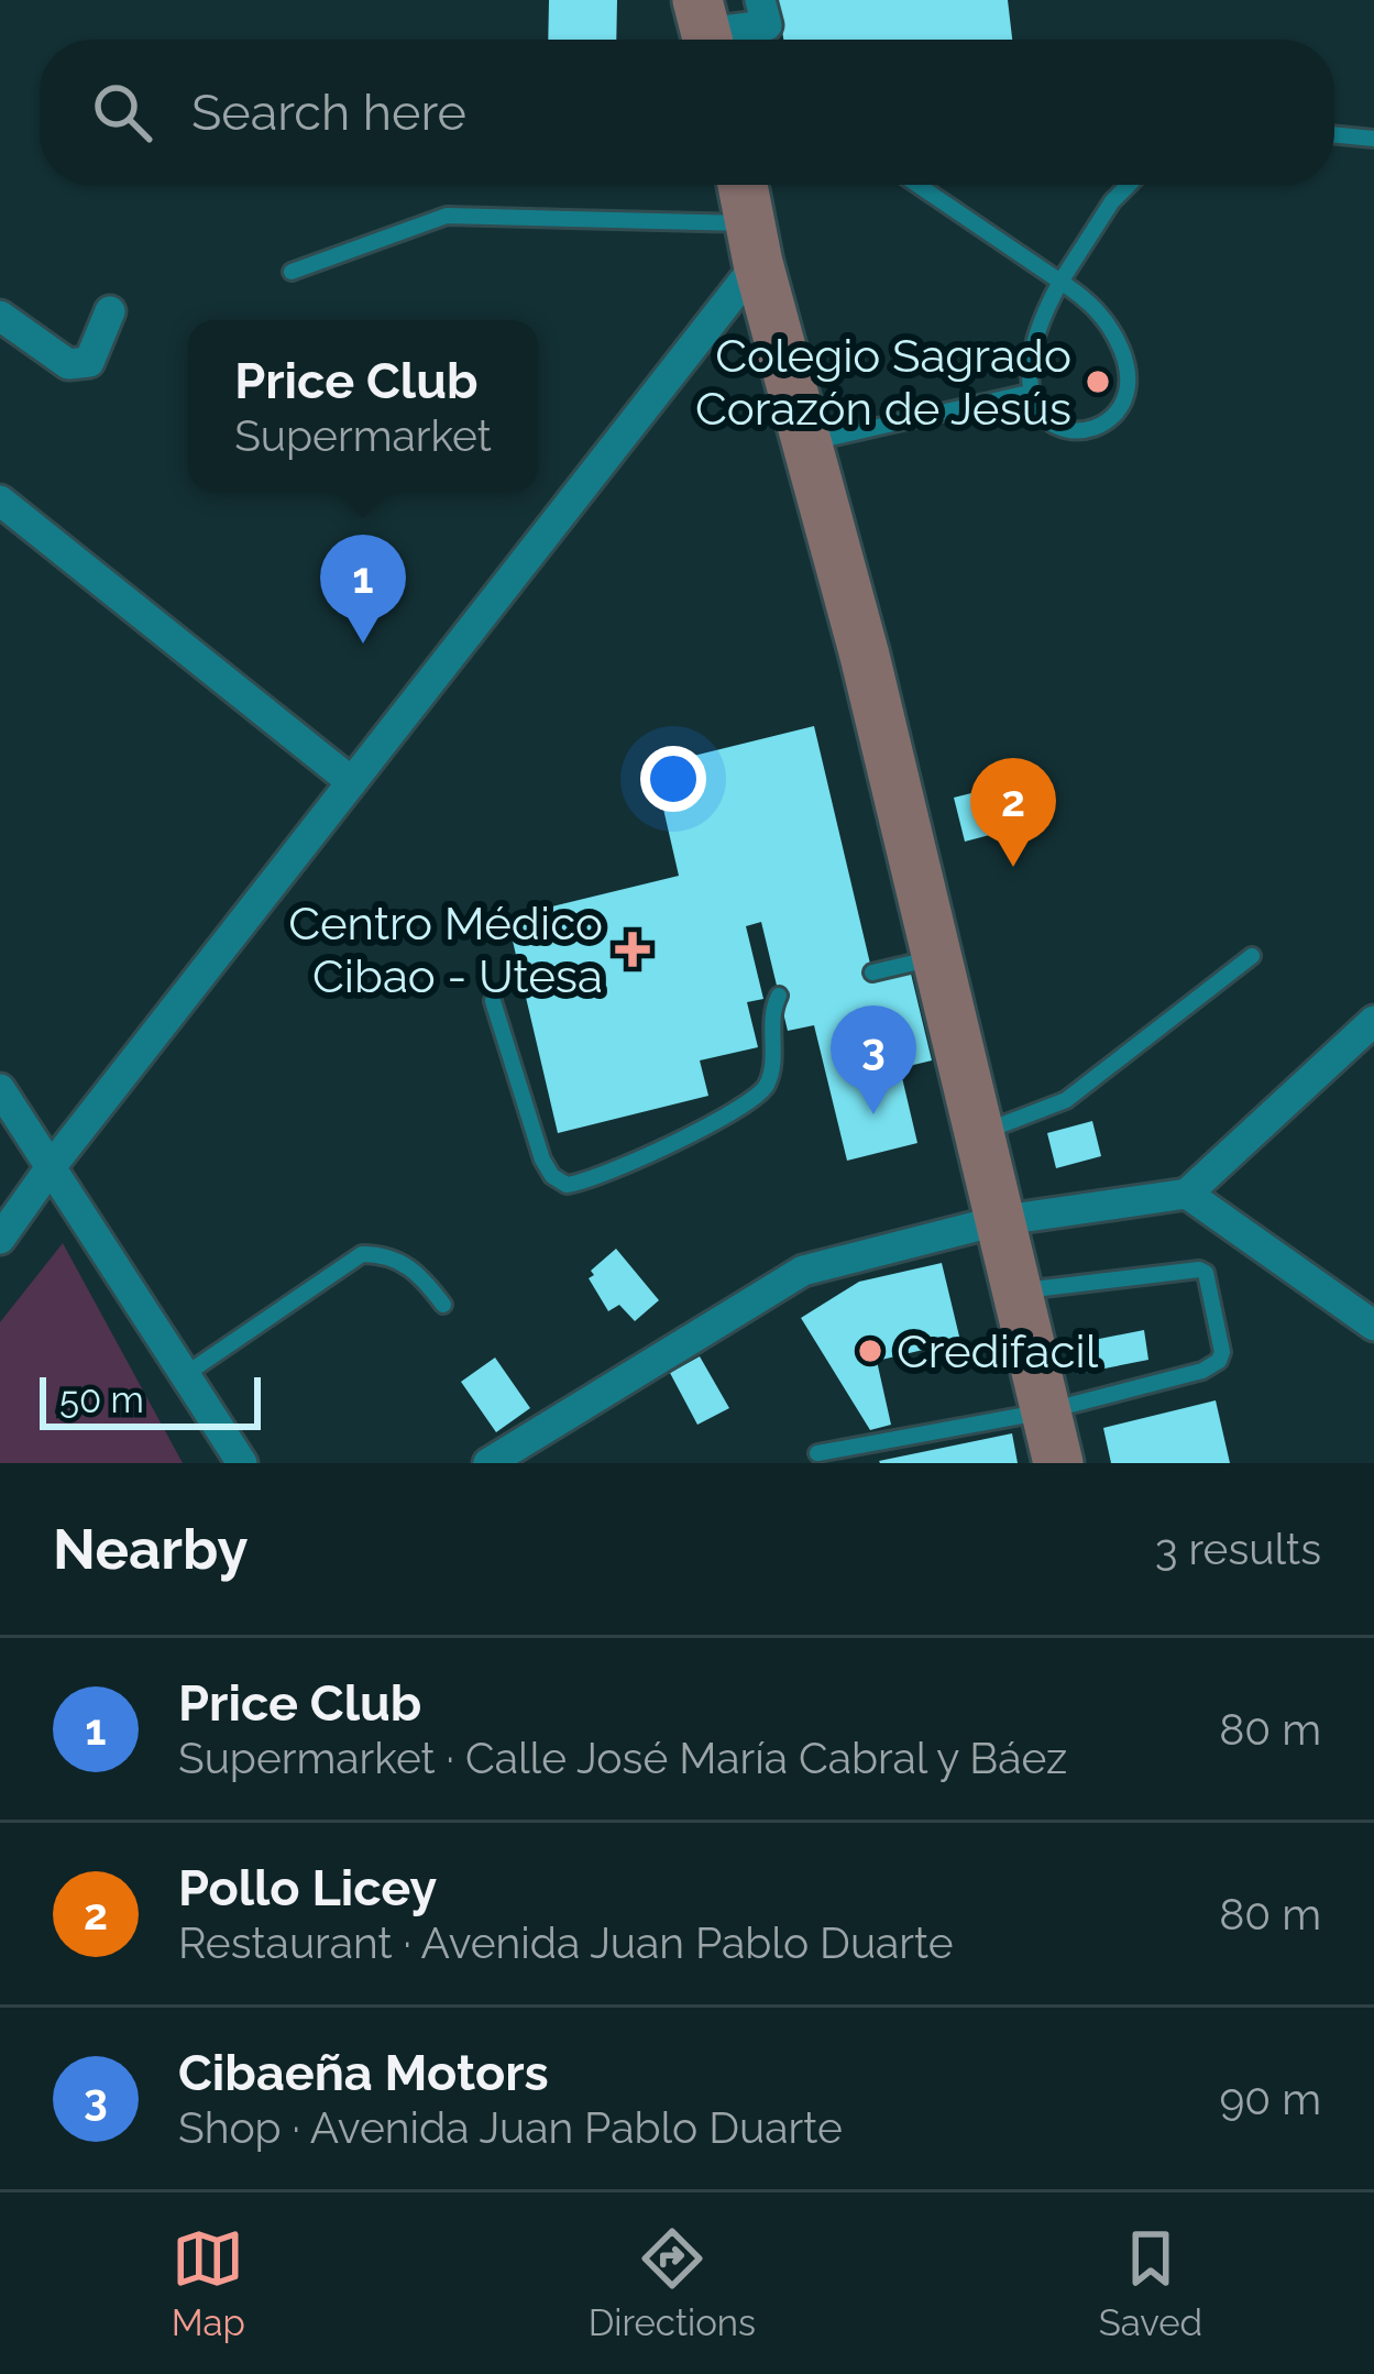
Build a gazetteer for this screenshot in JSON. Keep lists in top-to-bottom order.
{
  "places": {
    "other": ["Colegio Sagrado Corazón de Jesús", "Credifacil"],
    "health": ["Centro Médico Cibao - Utesa"]
  },
  "scale_bar": "50 m",
  "page": {
    "search": "Search here",
    "popup": ["Price Club", "Supermarket"],
    "pins": ["1", "2", "3"],
    "scale": "50 m",
    "heading": ["Nearby", "3 results"],
    "list": [
      {
        "mark": "1",
        "name": "Price Club",
        "note": "Supermarket · Calle José María Cabral y Báez",
        "value": "80 m"
      },
      {
        "mark": "2",
        "name": "Pollo Licey",
        "note": "Restaurant · Avenida Juan Pablo Duarte",
        "value": "80 m"
      },
      {
        "mark": "3",
        "name": "Cibaeña Motors",
        "note": "Shop · Avenida Juan Pablo Duarte",
        "value": "90 m"
      }
    ],
    "nav": ["Map", "Directions", "Saved"]
  }
}
